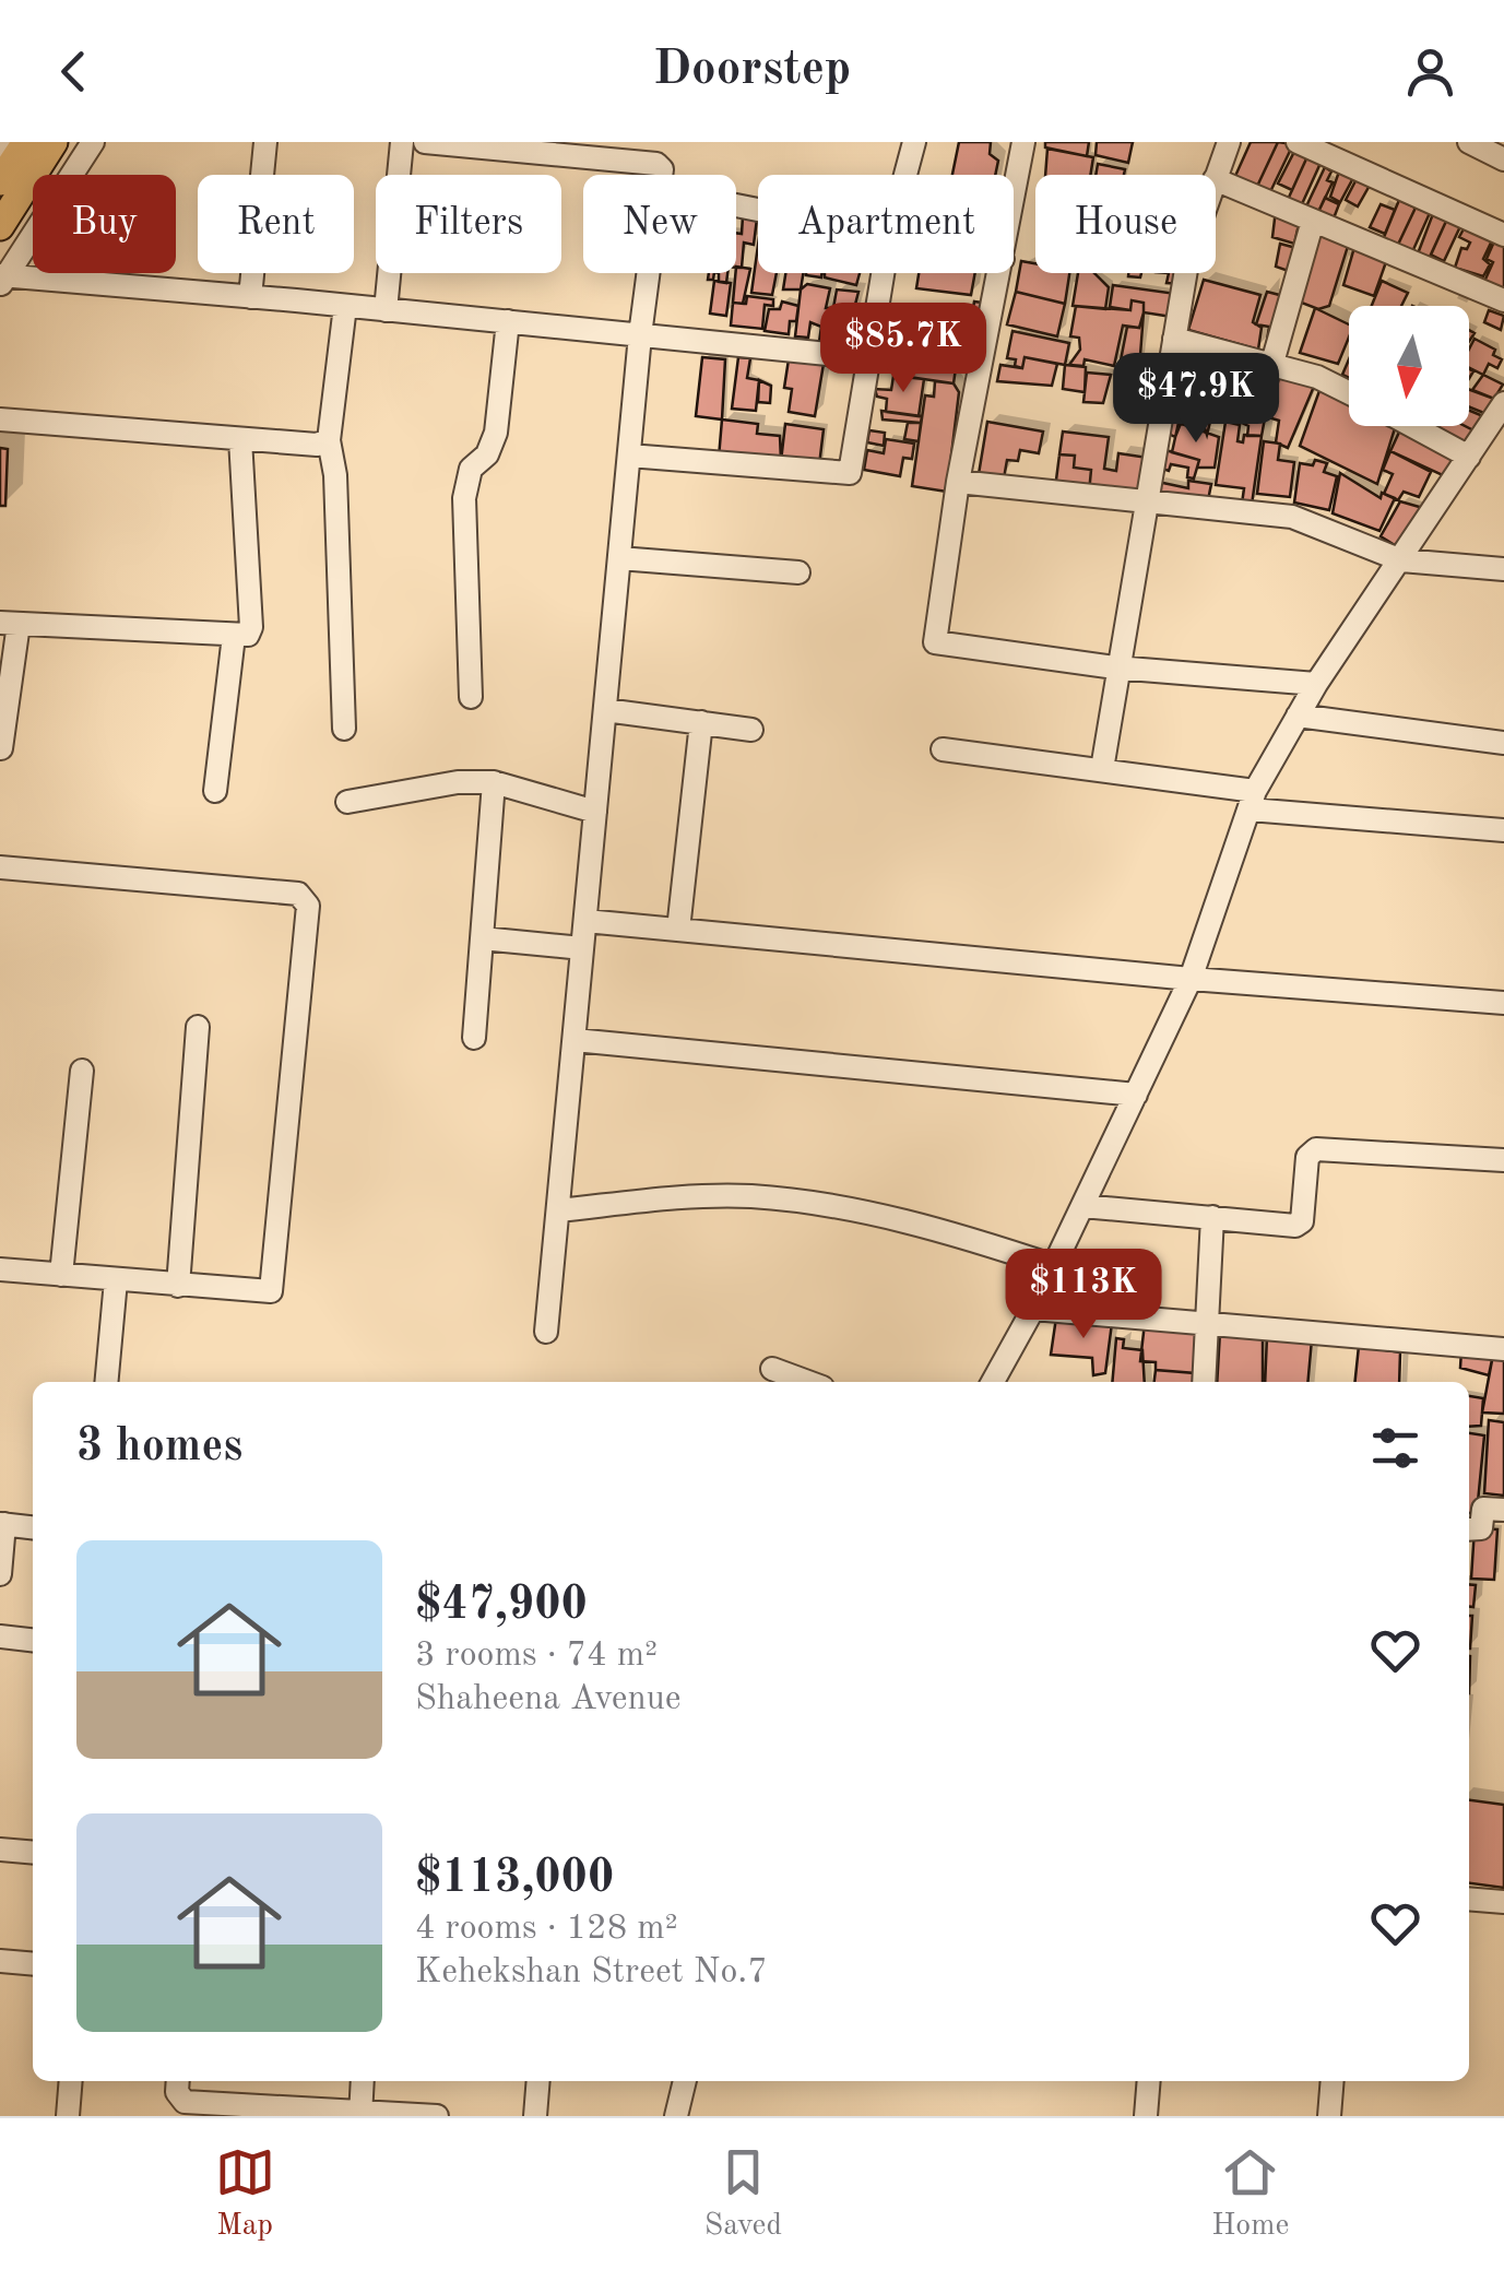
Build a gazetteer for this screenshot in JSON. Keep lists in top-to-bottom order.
{
  "north": "bottom",
  "page": {
    "header": "Doorstep",
    "chip": [
      "Buy",
      "Rent",
      "Filters",
      "New",
      "Apartment",
      "House"
    ],
    "price": ["$85.7K", "$47.9K", "$113K"],
    "heading": "3 homes",
    "list": [
      {
        "name": "$47,900",
        "note": "3 rooms · 74 m² · Shaheena Avenue"
      },
      {
        "name": "$113,000",
        "note": "4 rooms · 128 m² · Kehekshan Street No.7"
      }
    ],
    "tabs": ["Map", "Saved", "Home"]
  }
}
